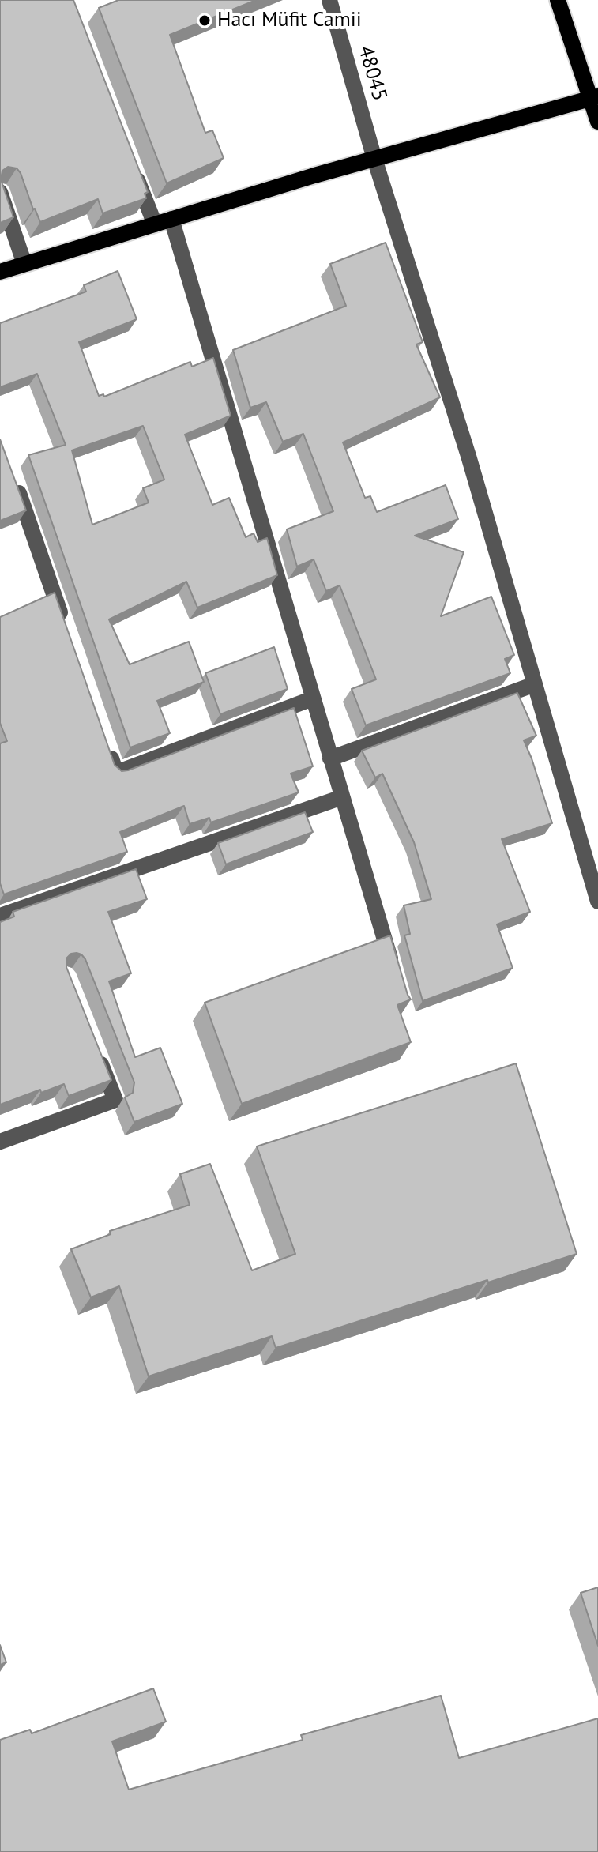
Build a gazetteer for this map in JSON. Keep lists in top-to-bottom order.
{
  "streets": {
    "street": ["48045"]
  },
  "places": ["Hacı Müfit Camii"]
}
